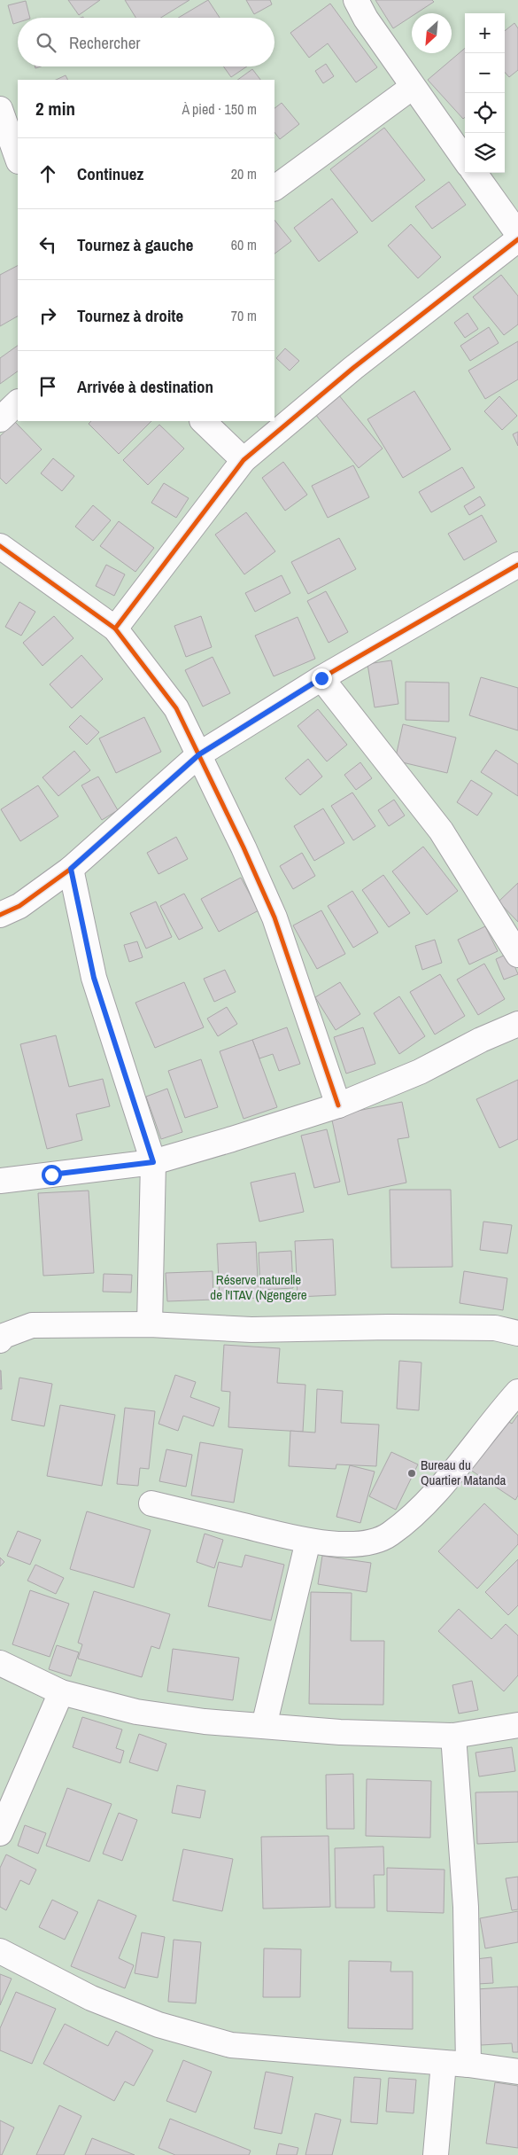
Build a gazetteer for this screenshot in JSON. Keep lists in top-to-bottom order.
{
  "parks": ["Réserve naturelle de l'ITAV (Ngengere"],
  "places": ["Bureau du Quartier Matanda"],
  "north": "bottom left",
  "page": {
    "map_buttons": ["+", "−"],
    "search": "Rechercher",
    "heading": ["2 min", "À pied · 150 m"],
    "list": [
      ["Continuez", "20 m"],
      ["Tournez à gauche", "60 m"],
      ["Tournez à droite", "70 m"],
      "Arrivée à destination"
    ]
  }
}
